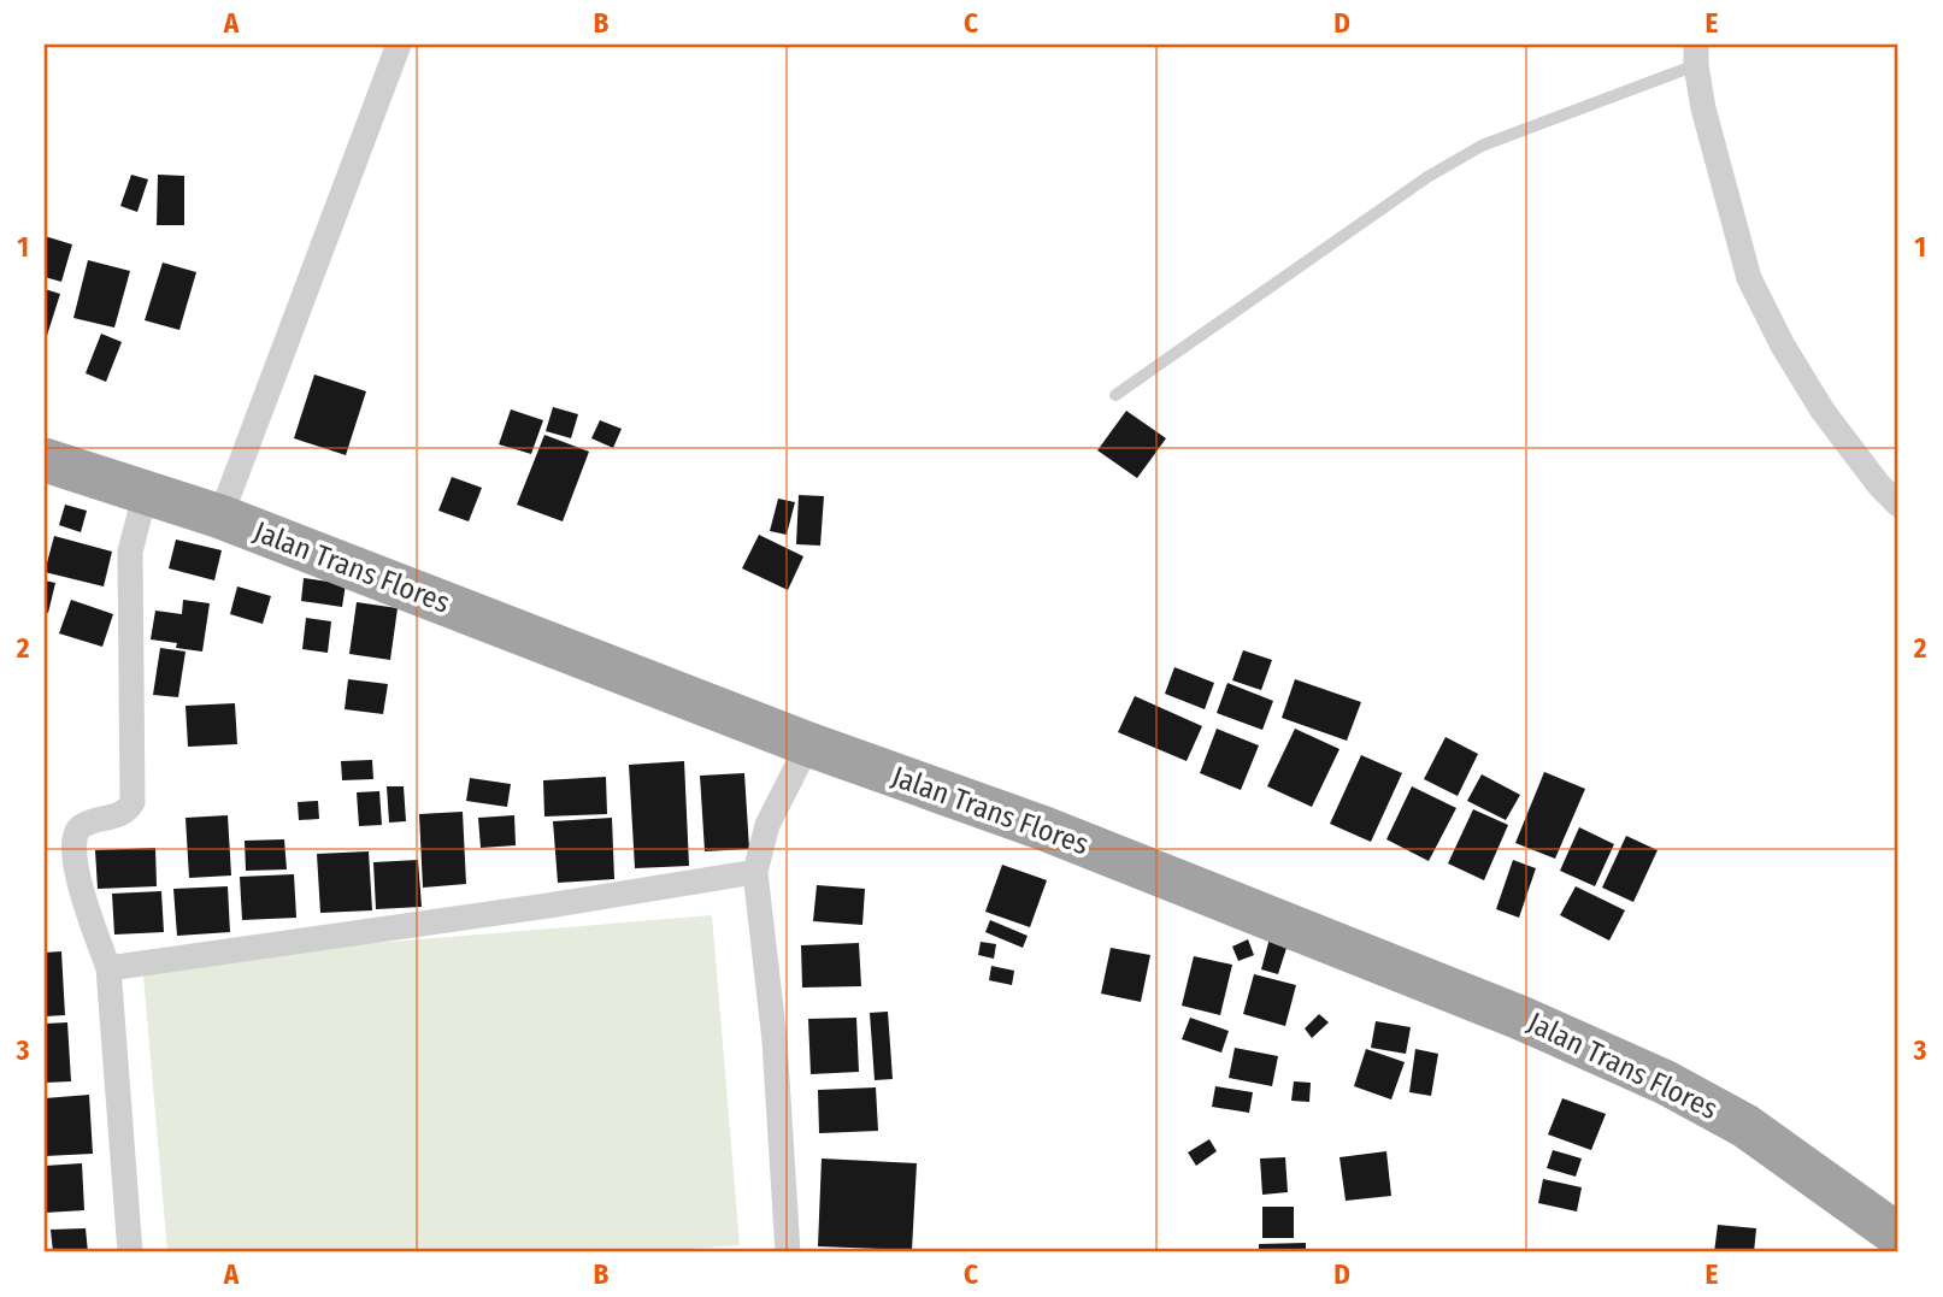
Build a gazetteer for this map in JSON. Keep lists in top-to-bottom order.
{
  "streets": {
    "highway": ["Jalan Trans Flores"]
  },
  "grid": {
    "columns": [
      "A",
      "B",
      "C",
      "D",
      "E"
    ],
    "rows": ["1", "2", "3"]
  }
}
